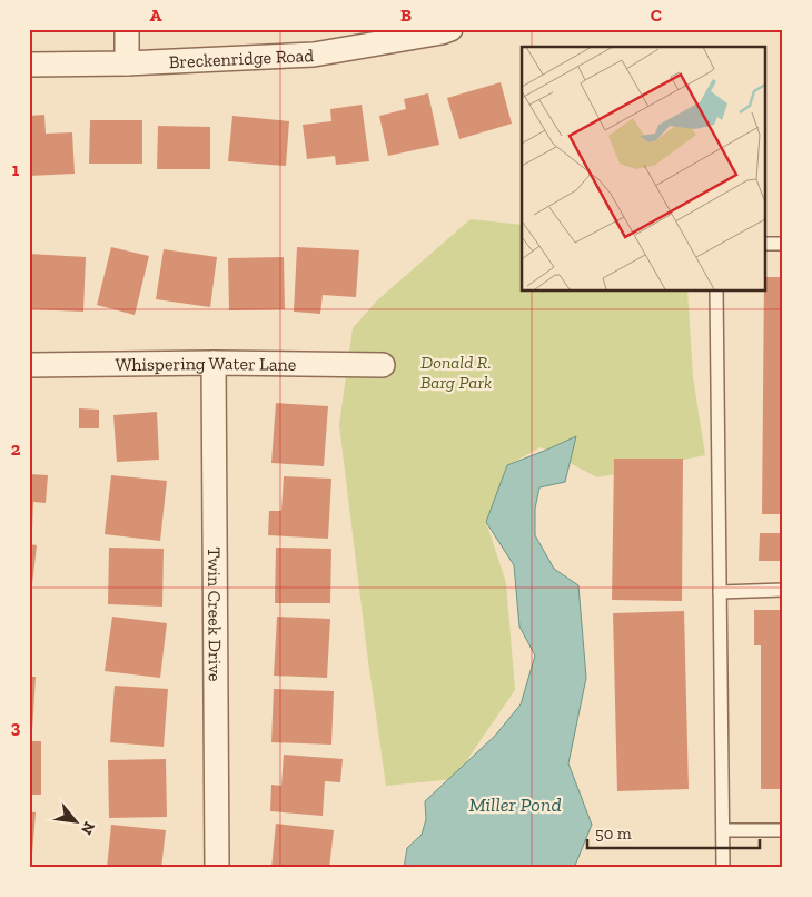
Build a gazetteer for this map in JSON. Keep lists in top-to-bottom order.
{
  "streets": {
    "street": ["Breckenridge Road", "Whispering Water Lane", "Twin Creek Drive"]
  },
  "crossings": [
    ["Whispering Water Lane", "Twin Creek Drive"]
  ],
  "water": ["Miller Pond"],
  "parks": ["Donald R. Barg Park"],
  "scale_bar": "50 m",
  "north": "bottom right",
  "grid": {
    "columns": ["A", "B", "C"],
    "rows": ["1", "2", "3"]
  }
}
